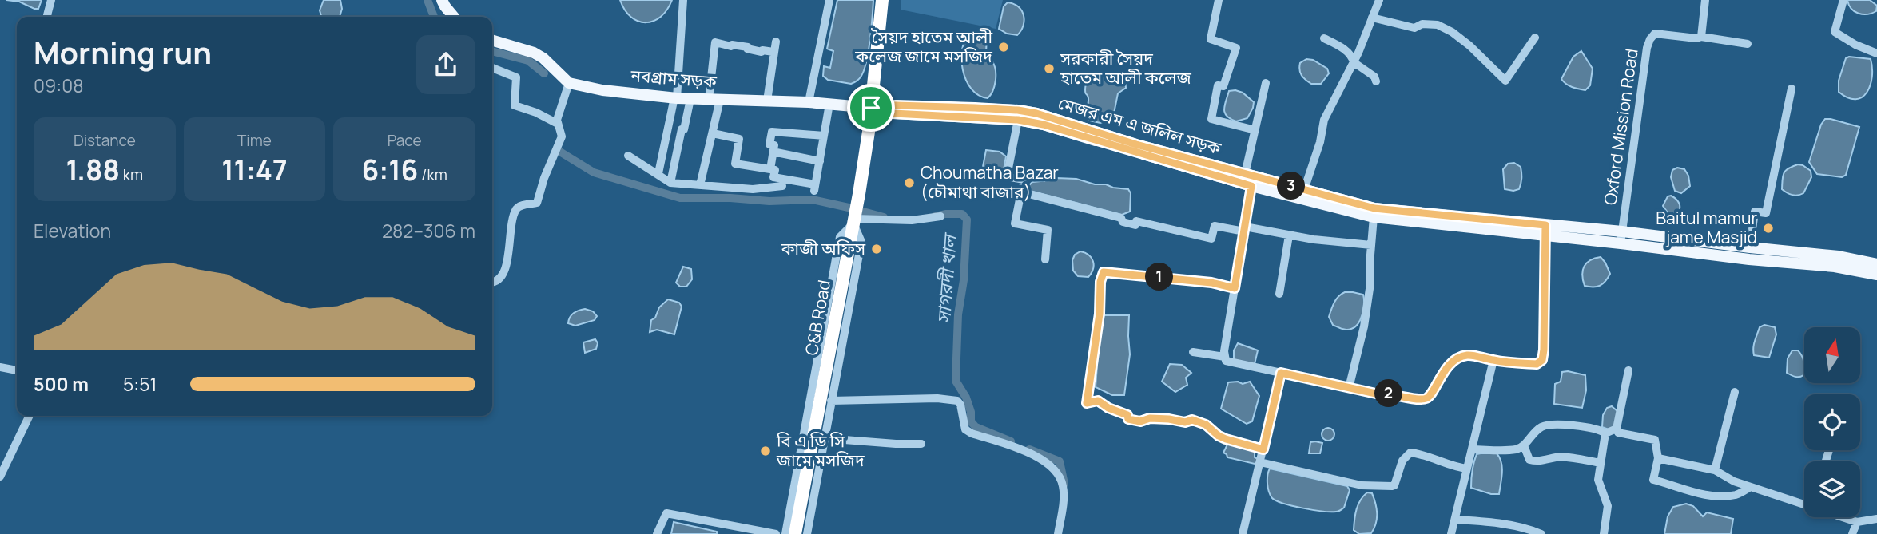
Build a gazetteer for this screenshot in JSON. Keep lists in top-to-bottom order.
{
  "streets": {
    "highway": ["C&B Road"],
    "main road": ["নবগ্রাম সড়ক", "মেজর এম এ জলিল সড়ক"],
    "street": ["Oxford Mission Road"]
  },
  "crossings": [
    ["নবগ্রাম সড়ক", "মেজর এম এ জলিল সড়ক"],
    ["নবগ্রাম সড়ক", "C&B Road"],
    ["মেজর এম এ জলিল সড়ক", "Oxford Mission Road"],
    ["মেজর এম এ জলিল সড়ক", "C&B Road"]
  ],
  "water": ["সাগরদী খাল"],
  "places": [
    "সৈয়দ হাতেম আলী কলেজ জামে মসজিদ",
    "সরকারী সৈয়দ হাতেম আলী কলেজ",
    "Choumatha Bazar (চৌমাথা বাজার)",
    "Baitul mamur jame Masjid",
    "কাজী অফিস",
    "বি এ ডি সি জামে মসজিদ"
  ],
  "north": "top",
  "page": {
    "heading": ["Morning run", "09:08"],
    "stats": [
      ["Distance", "1.88 km"],
      ["Time", "11:47"],
      ["Pace", "6:16 /km"]
    ],
    "pins": ["3", "1", "2"],
    "chart": ["Elevation", "282–306 m"],
    "list": [
      {
        "name": "500 m",
        "note": "5:51"
      }
    ]
  }
}
